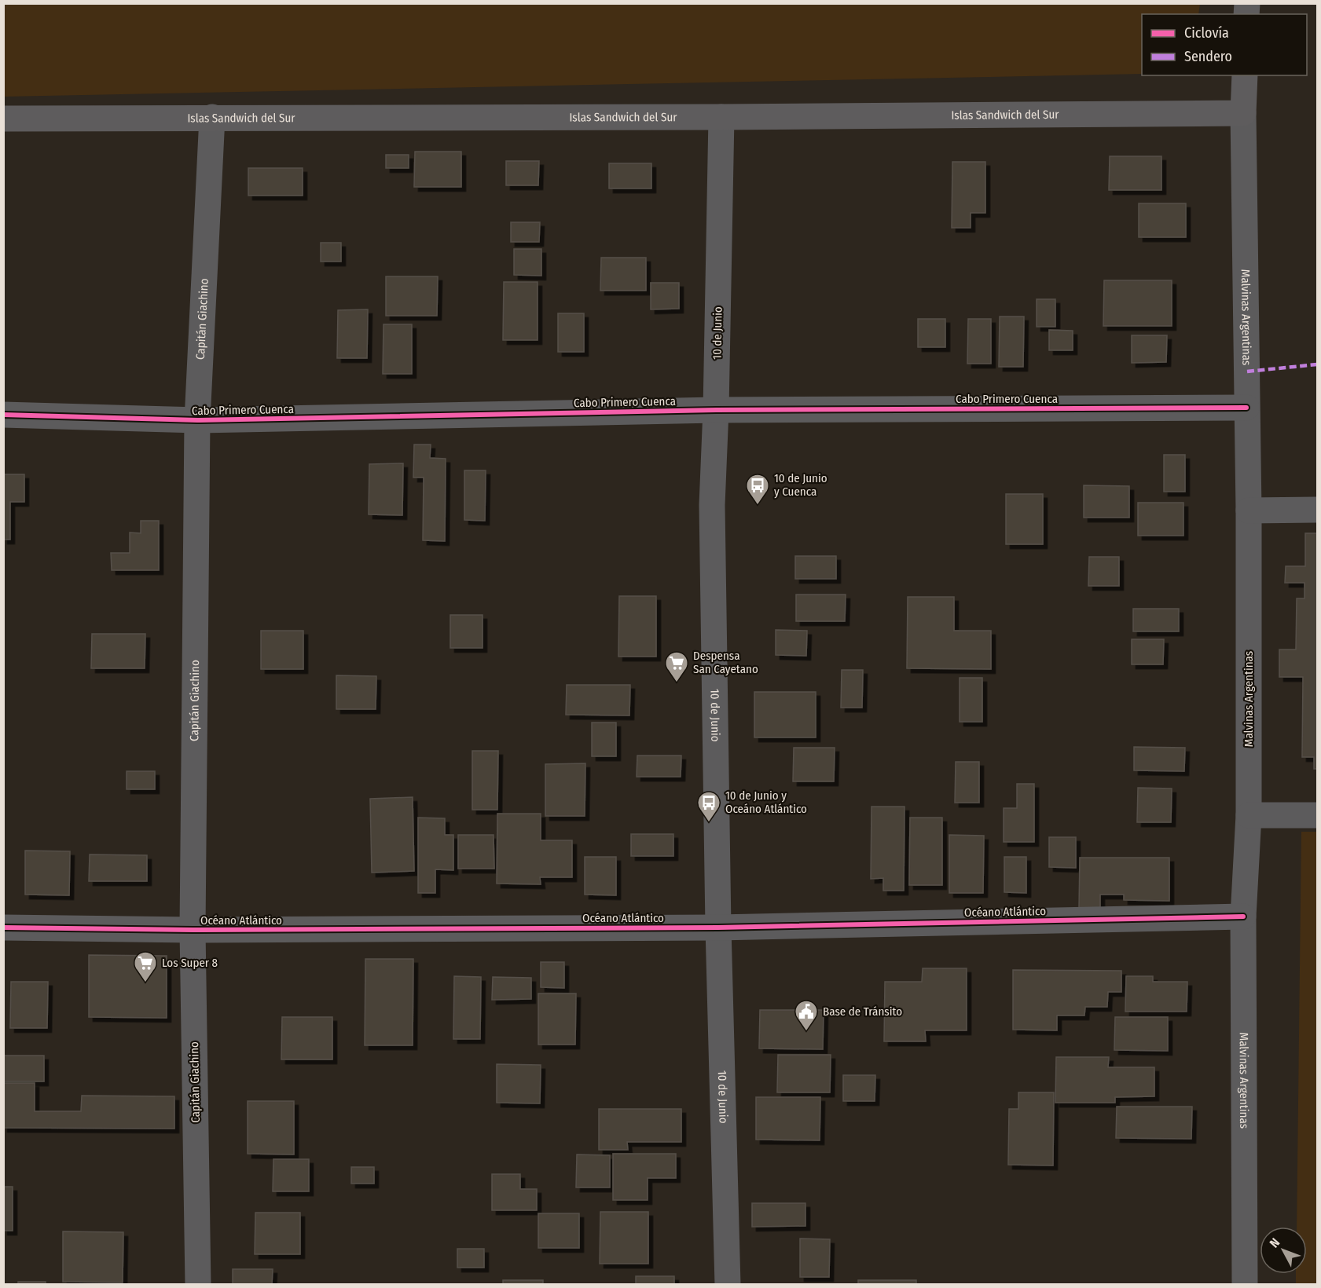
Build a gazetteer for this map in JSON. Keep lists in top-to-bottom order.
{
  "streets": {
    "main road": ["Islas Sandwich del Sur"],
    "street": [
      "Malvinas Argentinas",
      "Capitán Giachino",
      "10 de Junio",
      "Cabo Primero Cuenca",
      "Océano Atlántico"
    ]
  },
  "crossings": [
    ["Islas Sandwich del Sur", "Malvinas Argentinas"],
    ["Islas Sandwich del Sur", "Capitán Giachino"],
    ["Islas Sandwich del Sur", "10 de Junio"],
    ["Malvinas Argentinas", "Cabo Primero Cuenca"],
    ["Malvinas Argentinas", "Océano Atlántico"],
    ["Capitán Giachino", "Cabo Primero Cuenca"],
    ["Capitán Giachino", "Océano Atlántico"],
    ["10 de Junio", "Cabo Primero Cuenca"],
    ["10 de Junio", "Océano Atlántico"]
  ],
  "places": {
    "bus stop": ["10 de Junio y Cuenca", "10 de Junio y Oceáno Atlántico"],
    "supermarket": ["Despensa San Cayetano", "Los Super 8"],
    "public building": ["Base de Tránsito"]
  },
  "legend": ["Ciclovía", "Sendero"],
  "north": "top left"
}
